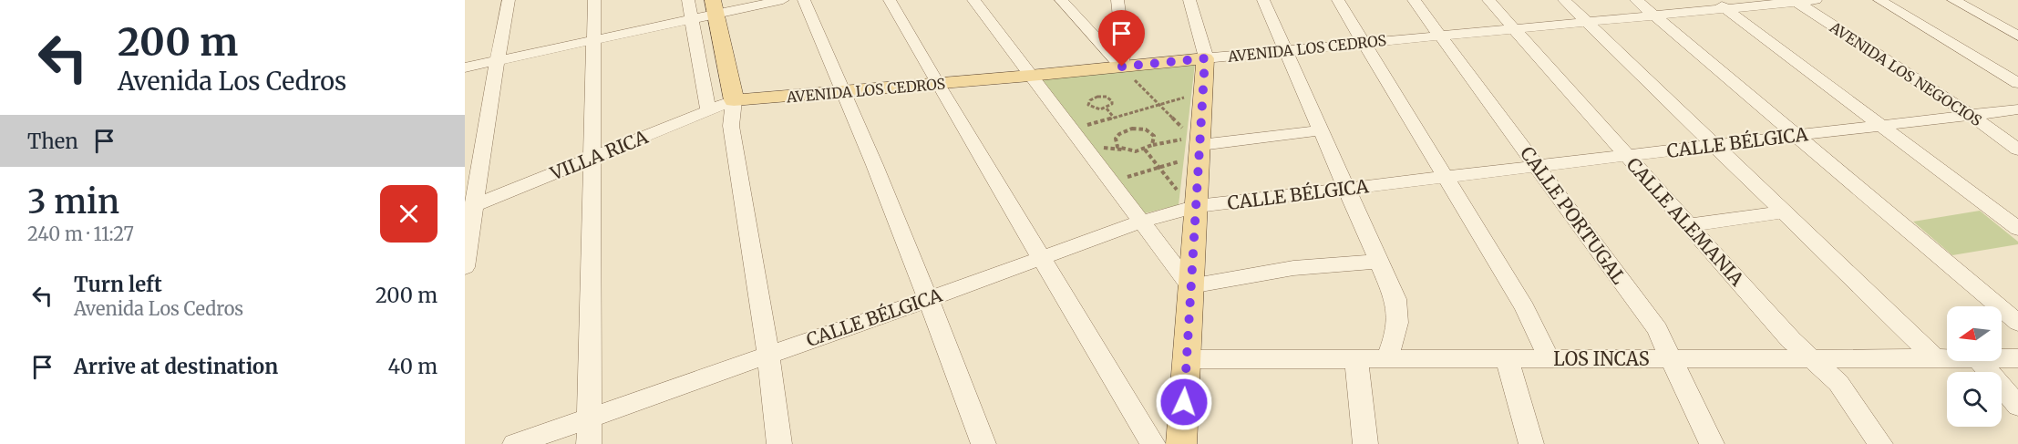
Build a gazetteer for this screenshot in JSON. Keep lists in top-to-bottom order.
{
  "streets": {
    "main road": ["AVENIDA LOS CEDROS"],
    "street": [
      "AVENIDA LOS NEGOCIOS",
      "CALLE BÉLGICA",
      "VILLA RICA",
      "CALLE PORTUGAL",
      "CALLE ALEMANIA",
      "LOS INCAS"
    ]
  },
  "crossings": [
    ["AVENIDA LOS CEDROS", "AVENIDA LOS NEGOCIOS"],
    ["AVENIDA LOS CEDROS", "VILLA RICA"],
    ["AVENIDA LOS CEDROS", "CALLE PORTUGAL"],
    ["AVENIDA LOS CEDROS", "CALLE ALEMANIA"],
    ["AVENIDA LOS NEGOCIOS", "CALLE BÉLGICA"],
    ["CALLE BÉLGICA", "CALLE PORTUGAL"],
    ["CALLE BÉLGICA", "CALLE ALEMANIA"],
    ["CALLE PORTUGAL", "LOS INCAS"],
    ["CALLE ALEMANIA", "LOS INCAS"]
  ],
  "north": "left",
  "page": {
    "turn": ["200 m", "Avenida Los Cedros"],
    "then": "Then",
    "heading": ["3 min", "240 m · 11:27"],
    "list": [
      {
        "name": "Turn left",
        "note": "Avenida Los Cedros",
        "value": "200 m"
      },
      {
        "name": "Arrive at destination",
        "value": "40 m"
      }
    ]
  }
}
